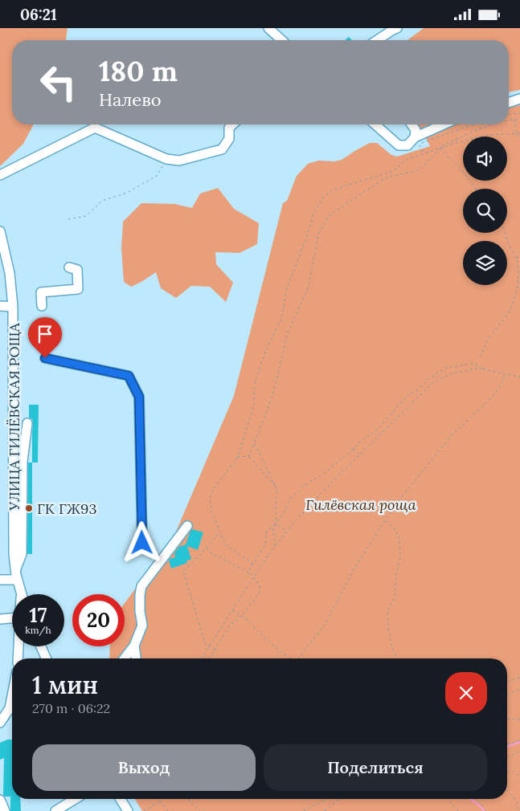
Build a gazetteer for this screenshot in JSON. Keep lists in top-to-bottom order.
{
  "streets": {
    "street": ["УЛИЦА ГИЛЁВСКАЯ РОЩА"]
  },
  "parks": ["Гилёвская роща"],
  "places": ["ГК ГЖ93"],
  "page": {
    "status": "06:21",
    "turn": ["180 m", "Налево"],
    "speed": "17 km/h",
    "limit": "20",
    "heading": ["1 мин", "270 m · 06:22"],
    "buttons": ["Выход", "Поделиться"]
  }
}
